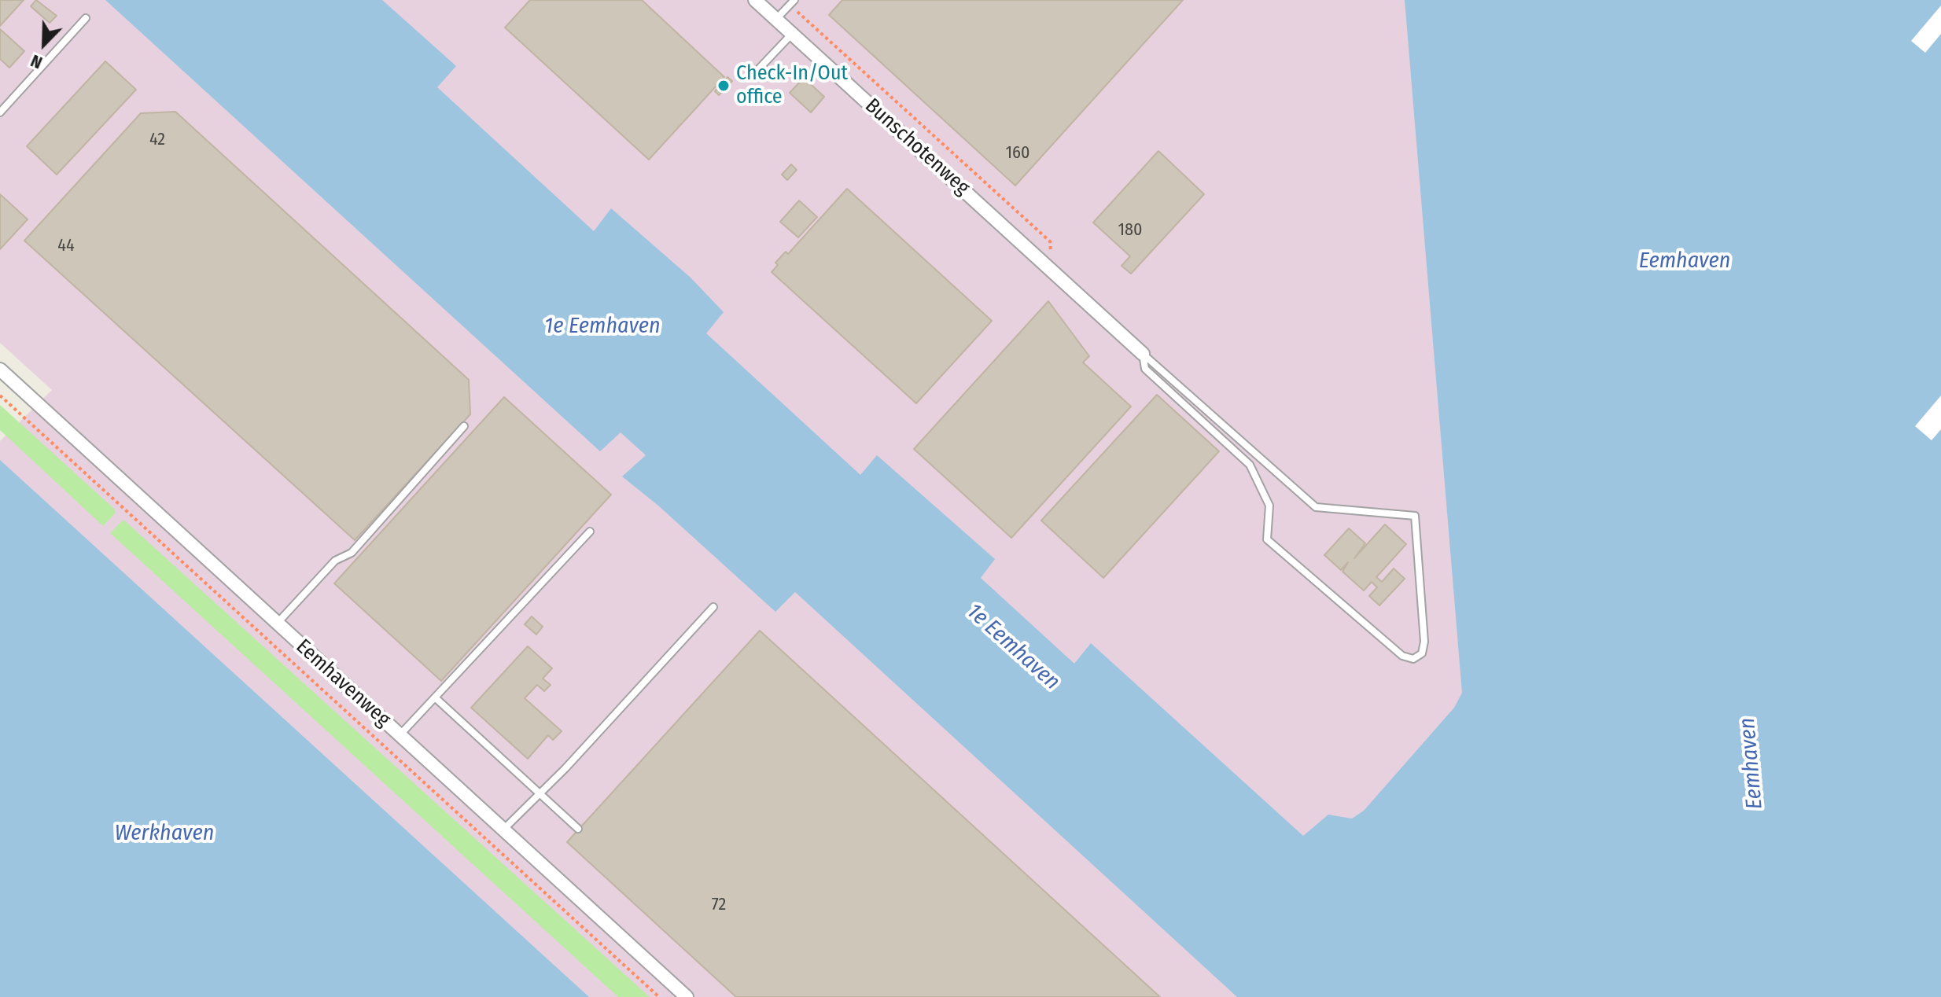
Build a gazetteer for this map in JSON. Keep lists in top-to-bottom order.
{
  "streets": {
    "street": ["Bunschotenweg", "Eemhavenweg"]
  },
  "water": ["Eemhaven", "1e Eemhaven", "Werkhaven"],
  "places": ["Check-In/Out office"],
  "house_numbers": [
    "42",
    "160",
    "180",
    "44",
    "72"
  ],
  "north": "bottom left"
}
